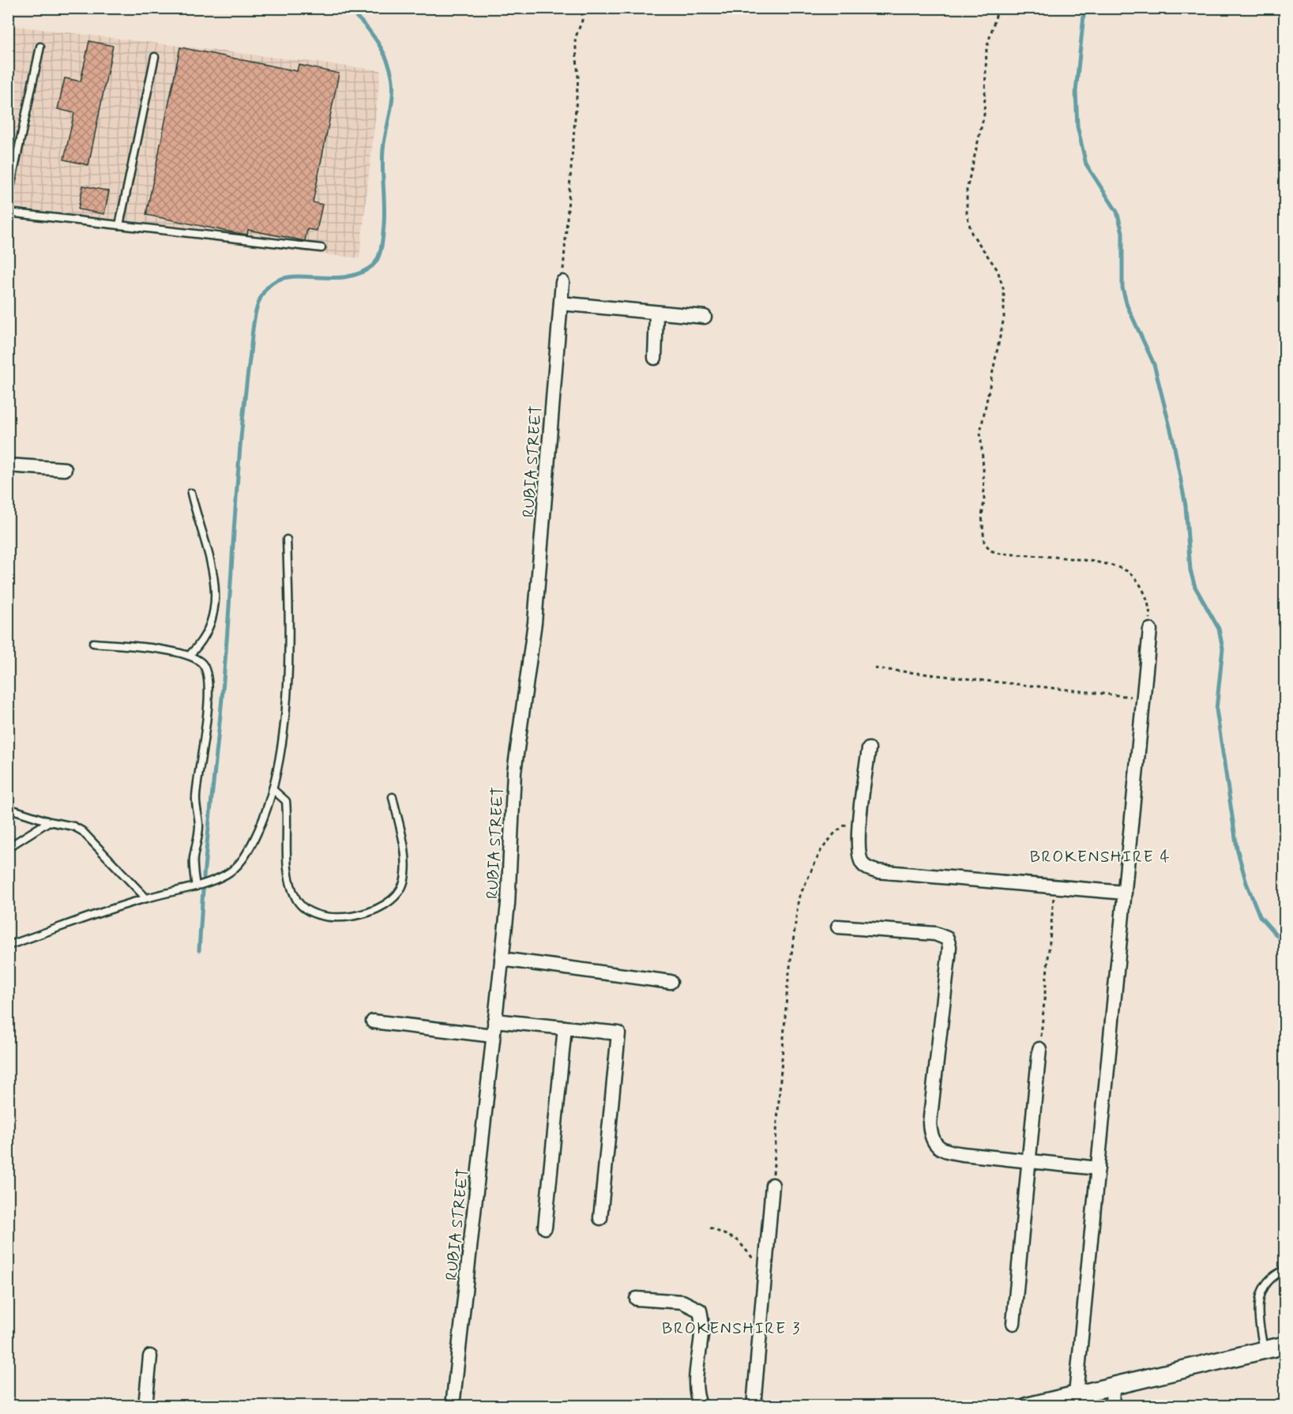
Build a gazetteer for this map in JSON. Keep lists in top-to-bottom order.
{
  "streets": {
    "street": ["RUBIA STREET"]
  },
  "districts": ["BROKENSHIRE 4", "BROKENSHIRE 3"]
}
